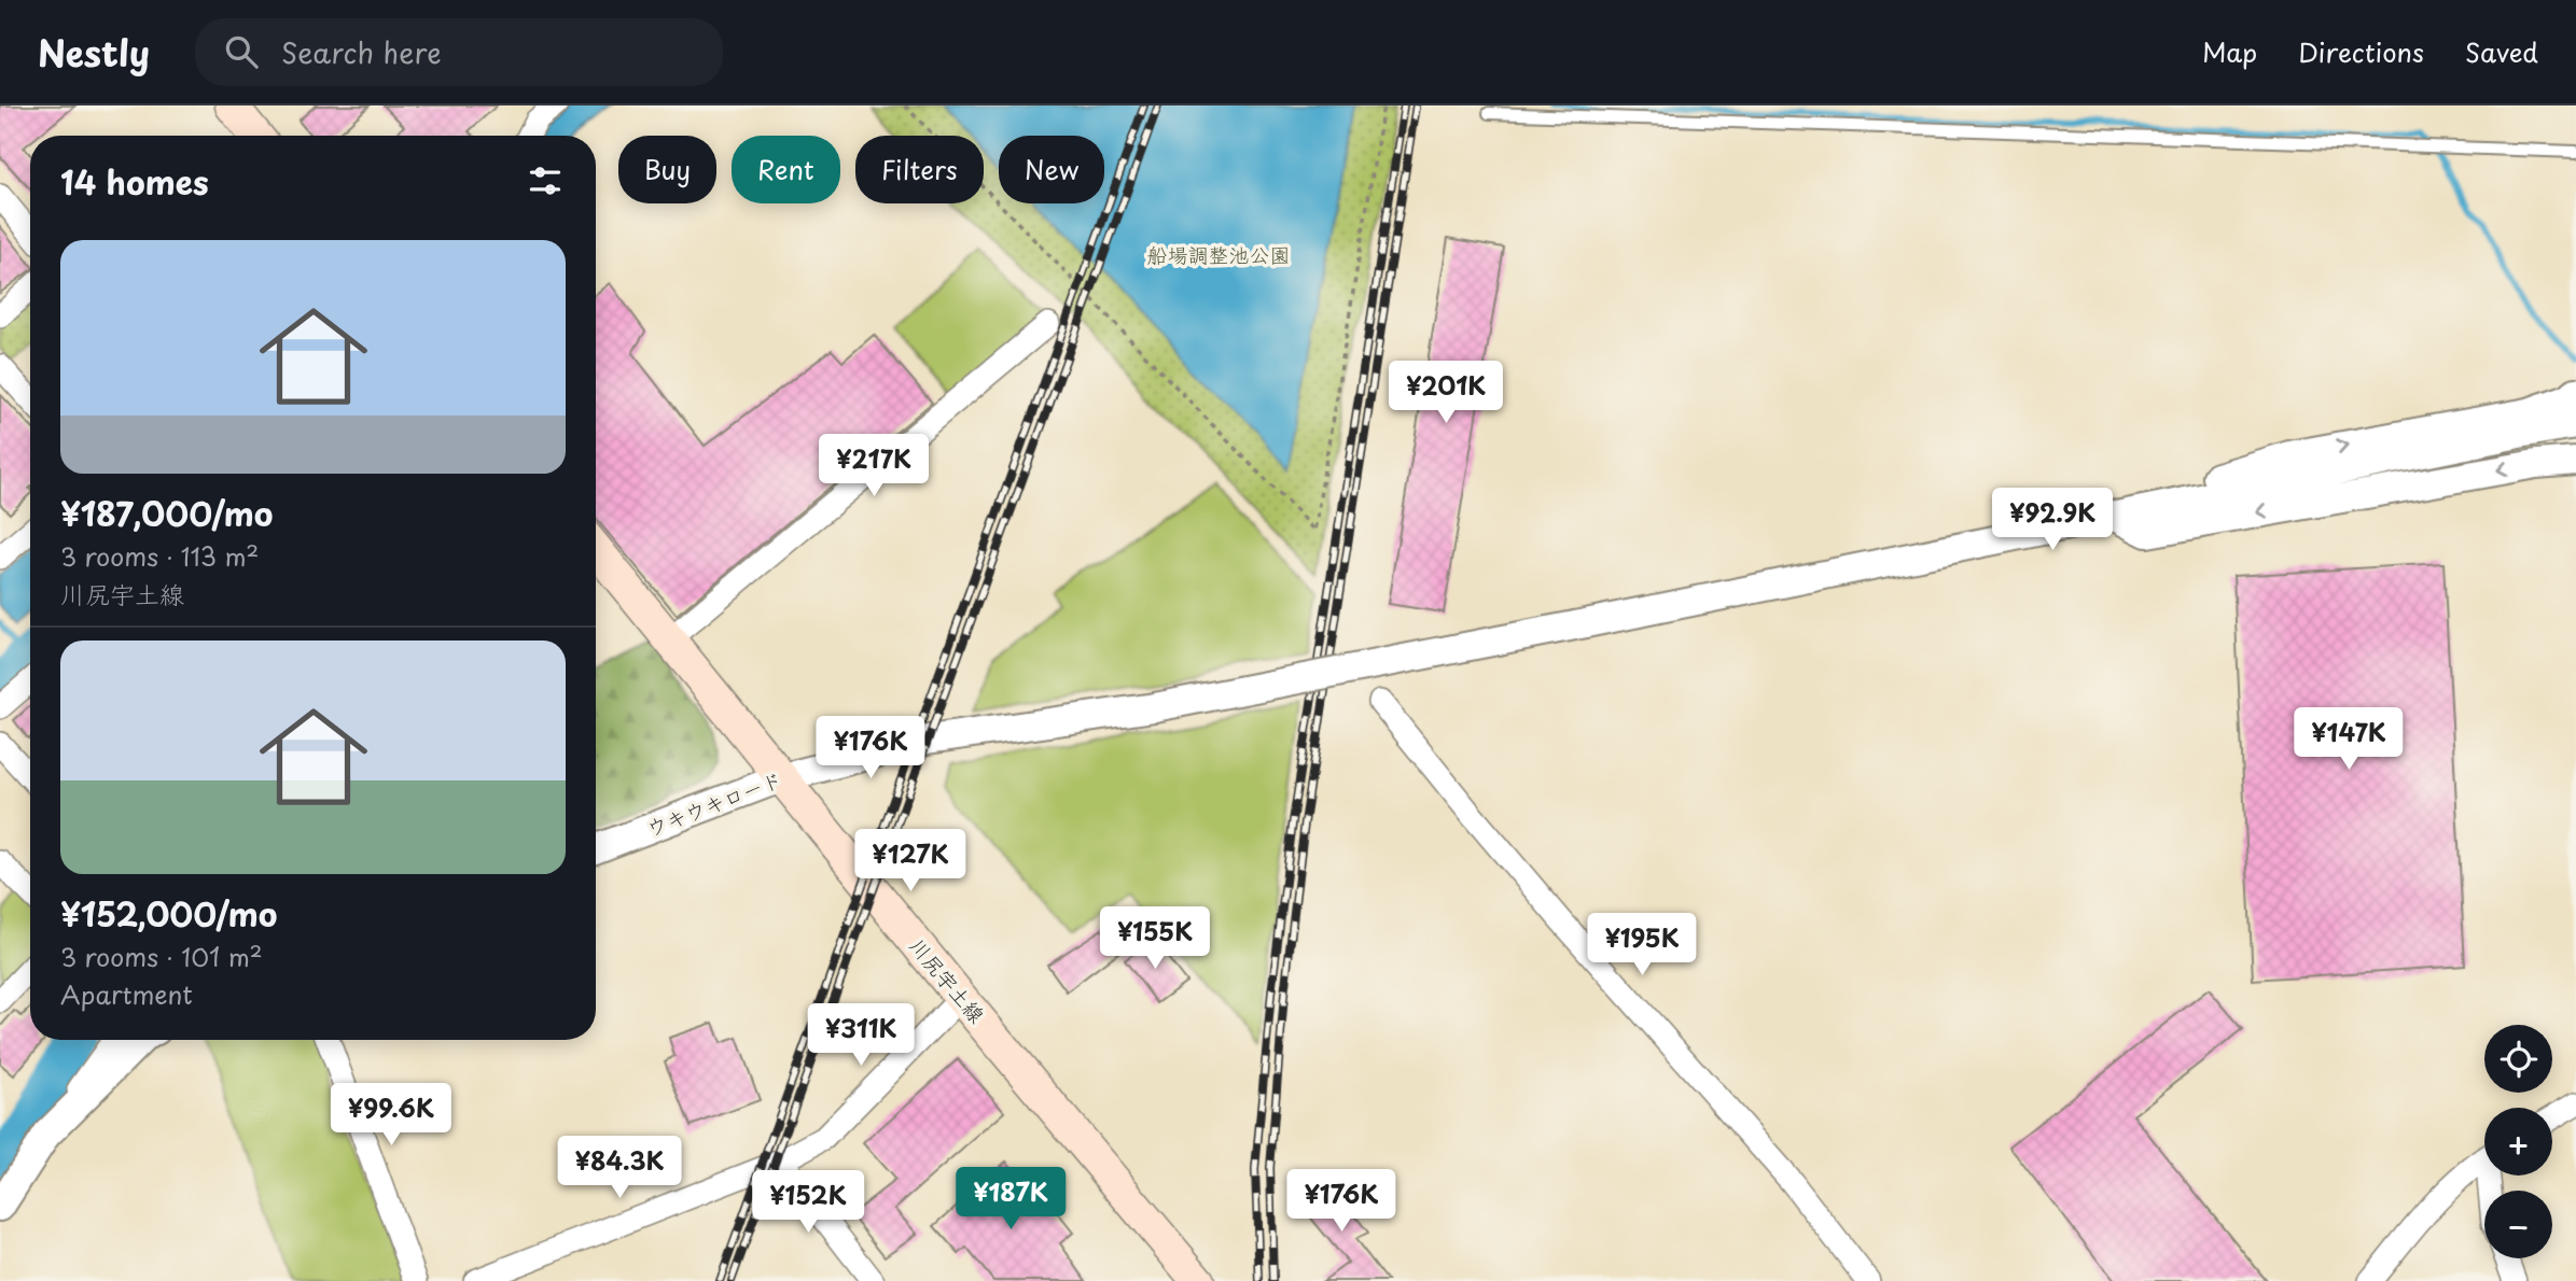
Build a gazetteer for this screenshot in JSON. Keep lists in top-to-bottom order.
{
  "streets": {
    "main road": ["川尻宇土線"],
    "street": ["ウキウキロード"]
  },
  "crossings": [
    ["ウキウキロード", "川尻宇土線"]
  ],
  "parks": ["船場調整池公園"],
  "page": {
    "header": "Nestly",
    "search": "Search here",
    "nav": ["Map", "Directions", "Saved"],
    "chip": [
      "Buy",
      "Rent",
      "Filters",
      "New"
    ],
    "heading": "14 homes",
    "list": [
      {
        "name": "¥187,000/mo",
        "note": "3 rooms · 113 m² · 川尻宇土線"
      },
      {
        "name": "¥152,000/mo",
        "note": "3 rooms · 101 m² · Apartment"
      }
    ],
    "price": [
      "¥201K",
      "¥217K",
      "¥92.9K",
      "¥147K",
      "¥176K",
      "¥127K",
      "¥155K",
      "¥195K",
      "¥311K",
      "¥99.6K",
      "¥84.3K",
      "¥187K",
      "¥176K",
      "¥152K"
    ],
    "map_buttons": ["+", "−"]
  }
}
